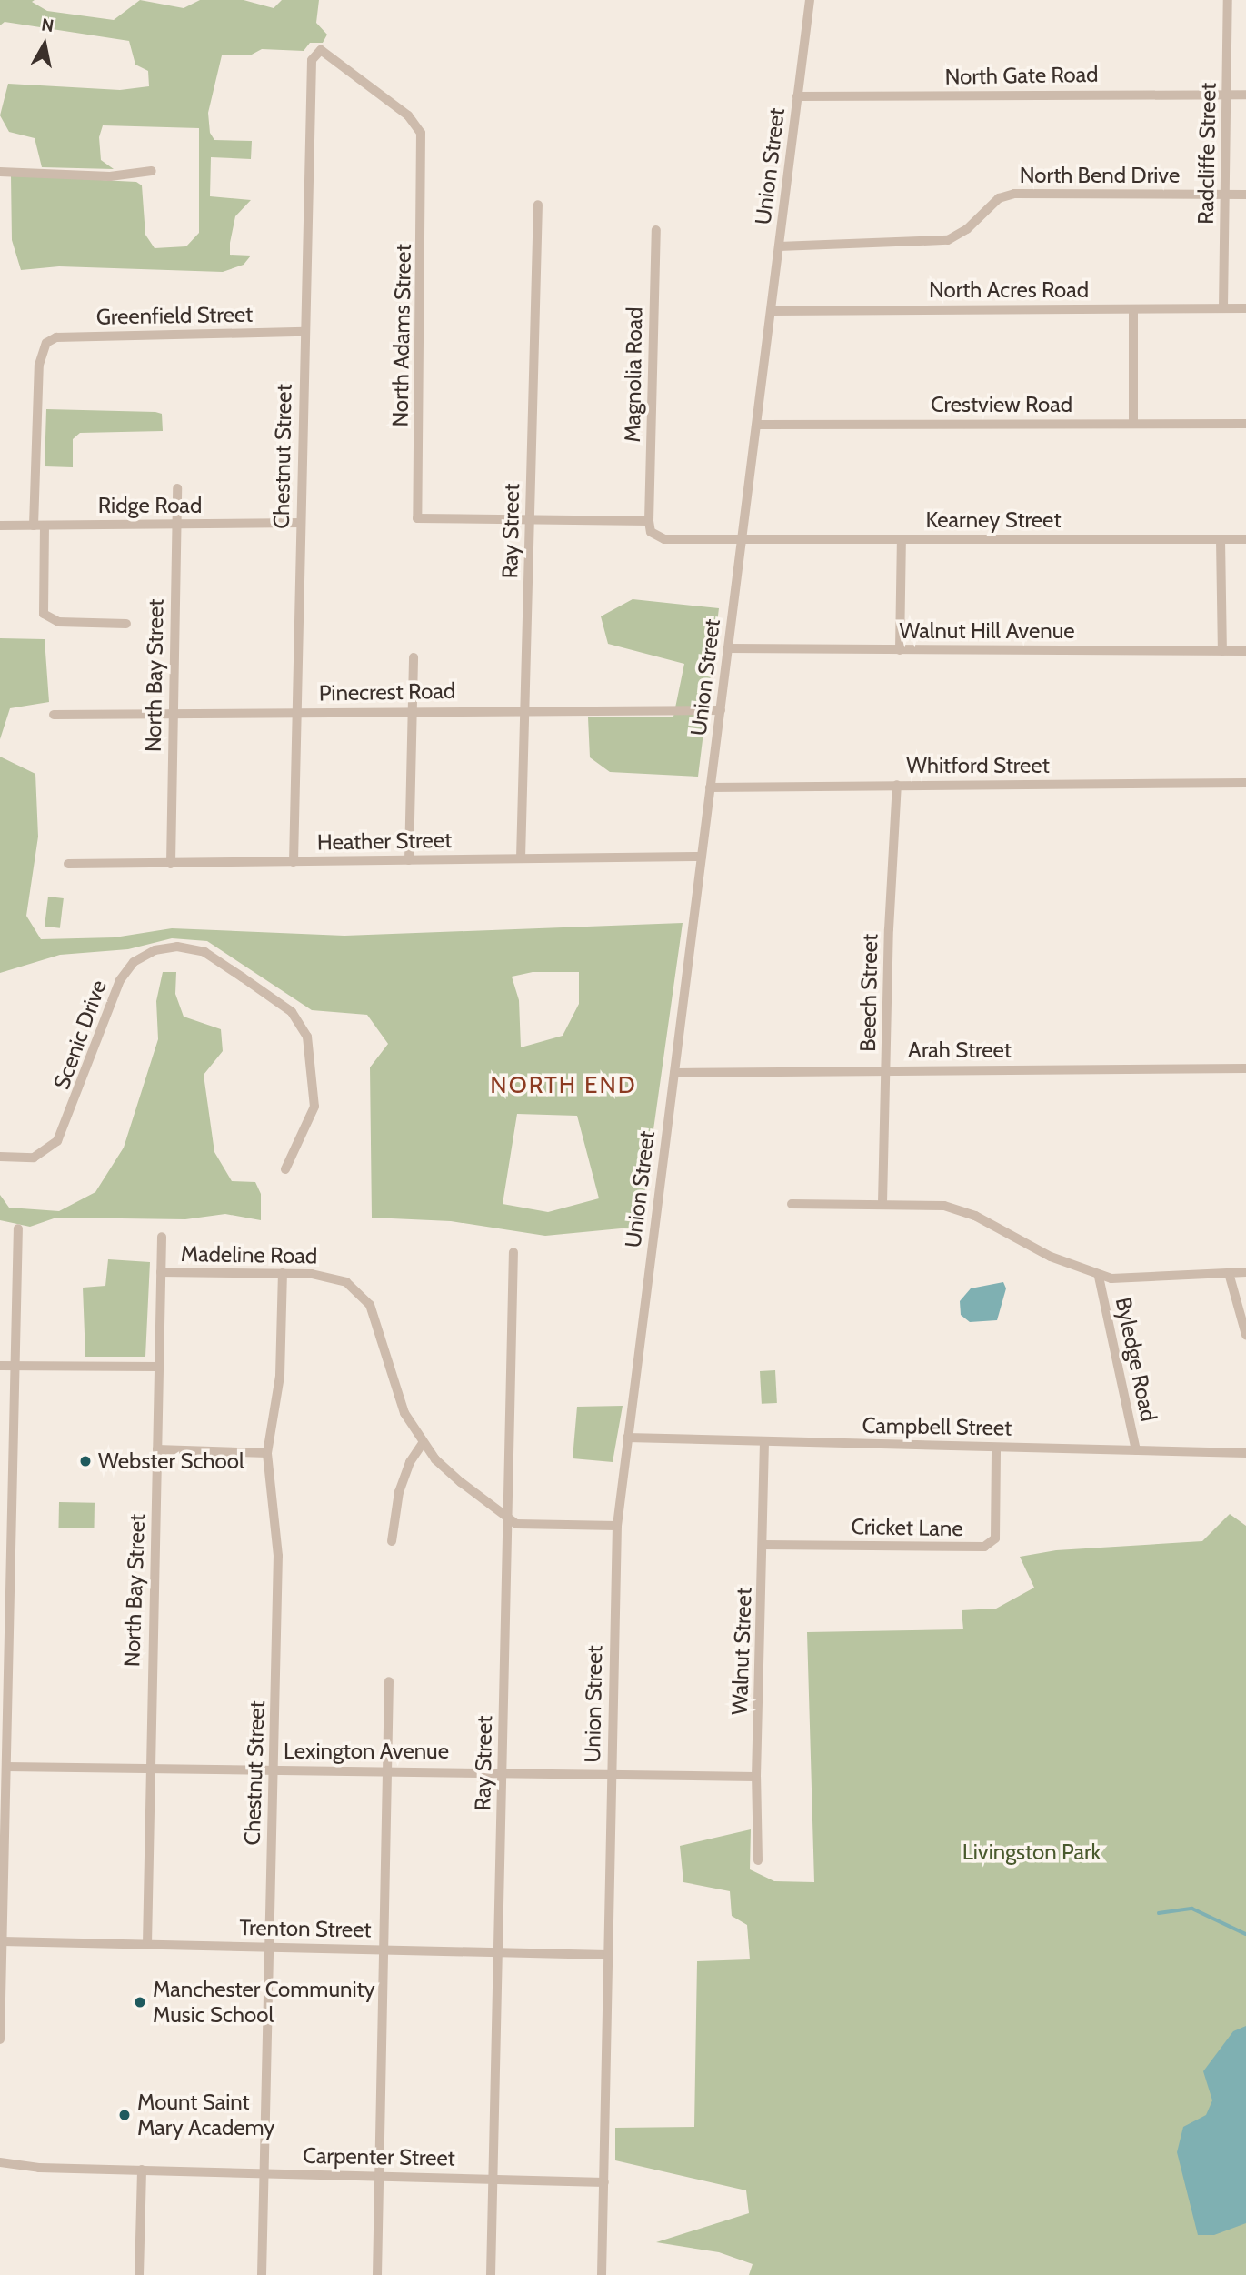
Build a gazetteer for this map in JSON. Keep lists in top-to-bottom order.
{
  "streets": {
    "street": [
      "North Gate Road",
      "Radcliffe Street",
      "Union Street",
      "North Bend Drive",
      "North Acres Road",
      "Greenfield Street",
      "North Adams Street",
      "Magnolia Road",
      "Crestview Road",
      "Chestnut Street",
      "Ridge Road",
      "Kearney Street",
      "Ray Street",
      "Walnut Hill Avenue",
      "North Bay Street",
      "Pinecrest Road",
      "Whitford Street",
      "Heather Street",
      "Beech Street",
      "Scenic Drive",
      "Arah Street",
      "Madeline Road",
      "Byledge Road",
      "Campbell Street",
      "Cricket Lane",
      "Walnut Street",
      "Lexington Avenue",
      "Trenton Street",
      "Carpenter Street"
    ]
  },
  "crossings": [
    ["North Gate Road", "Radcliffe Street"],
    ["North Gate Road", "Union Street"],
    ["Radcliffe Street", "North Bend Drive"],
    ["Radcliffe Street", "North Acres Road"],
    ["Union Street", "North Bend Drive"],
    ["Union Street", "North Acres Road"],
    ["Union Street", "Crestview Road"],
    ["Union Street", "Kearney Street"],
    ["Union Street", "Walnut Hill Avenue"],
    ["Union Street", "Pinecrest Road"],
    ["Union Street", "Whitford Street"],
    ["Union Street", "Heather Street"],
    ["Union Street", "Arah Street"],
    ["Union Street", "Campbell Street"],
    ["Union Street", "Lexington Avenue"],
    ["Union Street", "Trenton Street"],
    ["Union Street", "Carpenter Street"],
    ["Greenfield Street", "Chestnut Street"],
    ["Greenfield Street", "Ridge Road"],
    ["North Adams Street", "Chestnut Street"],
    ["North Adams Street", "Ray Street"],
    ["Chestnut Street", "Ridge Road"],
    ["Chestnut Street", "Pinecrest Road"],
    ["Chestnut Street", "Heather Street"],
    ["Chestnut Street", "Madeline Road"],
    ["Chestnut Street", "Lexington Avenue"],
    ["Chestnut Street", "Trenton Street"],
    ["Chestnut Street", "Carpenter Street"],
    ["Ridge Road", "North Bay Street"],
    ["Ray Street", "Pinecrest Road"],
    ["Ray Street", "Heather Street"],
    ["Ray Street", "Madeline Road"],
    ["Ray Street", "Lexington Avenue"],
    ["Ray Street", "Trenton Street"],
    ["Ray Street", "Carpenter Street"],
    ["North Bay Street", "Pinecrest Road"],
    ["North Bay Street", "Heather Street"],
    ["North Bay Street", "Madeline Road"],
    ["North Bay Street", "Lexington Avenue"],
    ["North Bay Street", "Trenton Street"],
    ["Whitford Street", "Beech Street"],
    ["Beech Street", "Arah Street"],
    ["Byledge Road", "Campbell Street"],
    ["Campbell Street", "Cricket Lane"],
    ["Campbell Street", "Walnut Street"],
    ["Cricket Lane", "Walnut Street"],
    ["Walnut Street", "Lexington Avenue"]
  ],
  "districts": ["NORTH END"],
  "parks": ["Livingston Park"],
  "places": ["Webster School", "Manchester Community Music School", "Mount Saint Mary Academy"],
  "north": "top"
}
